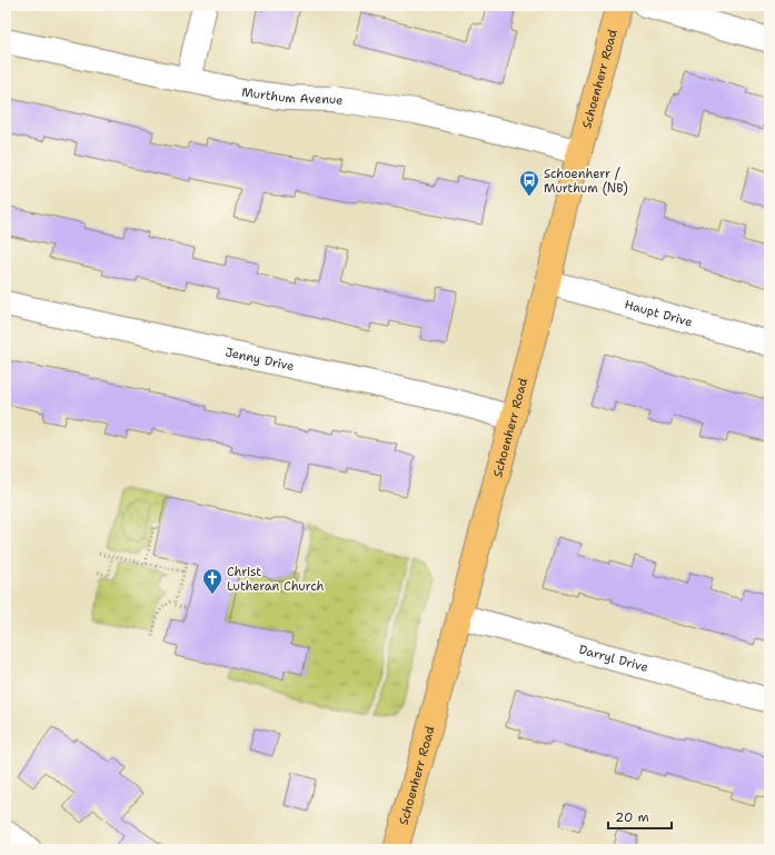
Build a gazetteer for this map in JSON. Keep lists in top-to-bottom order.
{
  "streets": {
    "main road": ["Schoenherr Road"],
    "street": [
      "Murthum Avenue",
      "Haupt Drive",
      "Jenny Drive",
      "Darryl Drive"
    ]
  },
  "crossings": [
    ["Schoenherr Road", "Murthum Avenue"],
    ["Schoenherr Road", "Haupt Drive"],
    ["Schoenherr Road", "Jenny Drive"],
    ["Schoenherr Road", "Darryl Drive"]
  ],
  "places": {
    "bus stop": ["Schoenherr / Murthum (NB)"],
    "church": ["Christ Lutheran Church"]
  },
  "scale_bar": "20 m"
}
